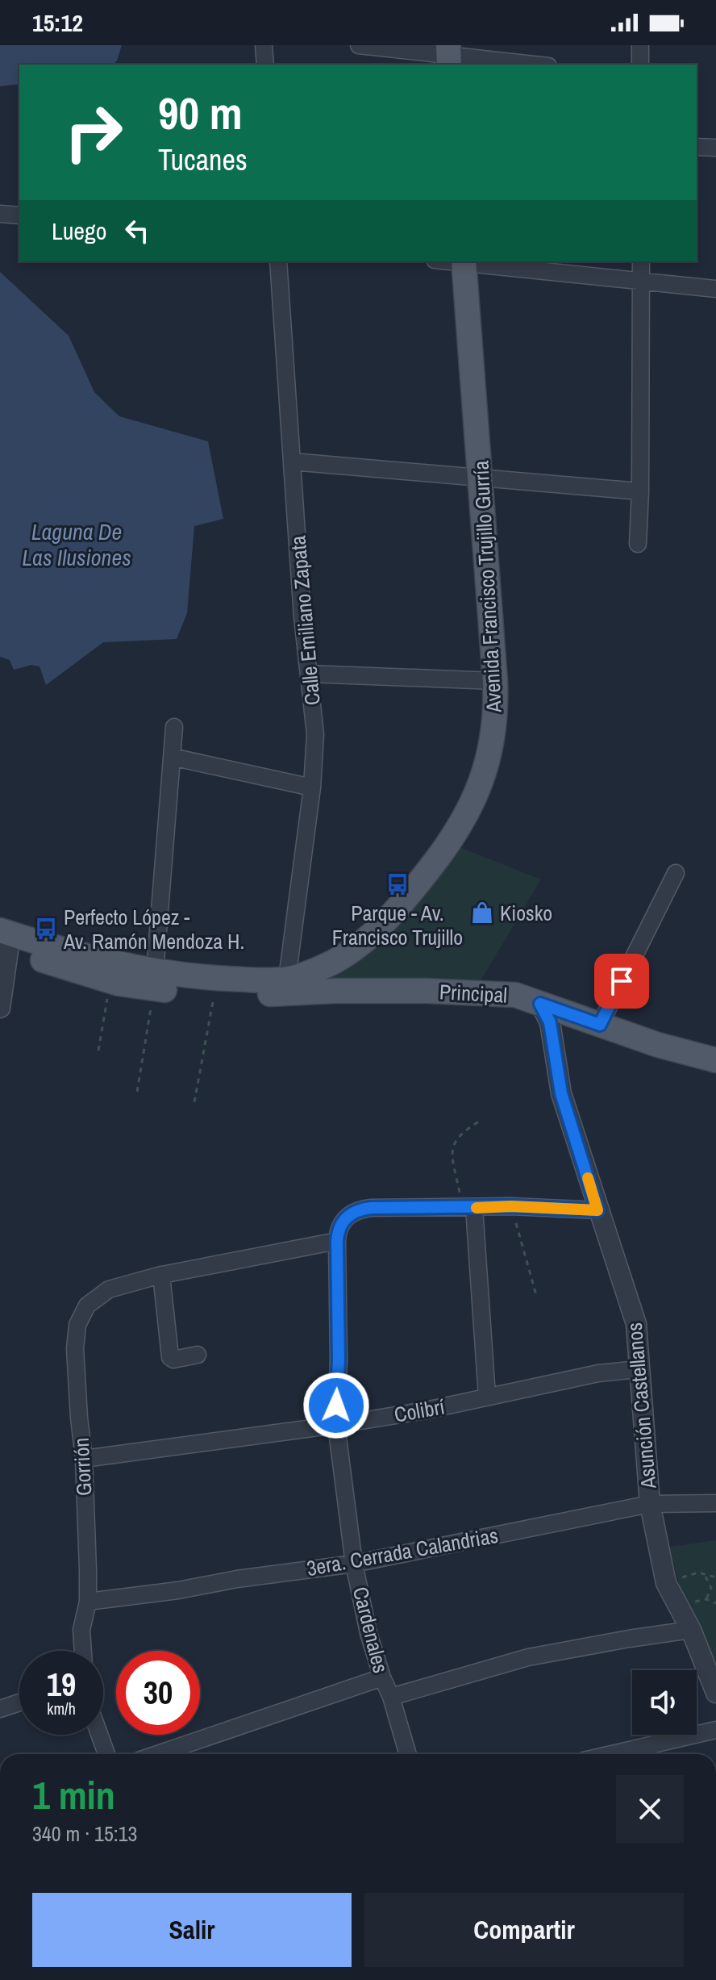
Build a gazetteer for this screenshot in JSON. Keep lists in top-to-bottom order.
{
  "streets": {
    "main road": ["Avenida Francisco Trujillo Gurría", "Principal"],
    "street": [
      "Calle Emiliano Zapata",
      "Asunción Castellanos",
      "Colibrí",
      "Gorrión",
      "3era. Cerrada Calandrias",
      "Cardenales"
    ]
  },
  "crossings": [
    ["Avenida Francisco Trujillo Gurría", "Calle Emiliano Zapata"],
    ["Avenida Francisco Trujillo Gurría", "Principal"],
    ["Principal", "Asunción Castellanos"],
    ["Asunción Castellanos", "Colibrí"],
    ["Asunción Castellanos", "3era. Cerrada Calandrias"],
    ["Colibrí", "Gorrión"],
    ["Colibrí", "Cardenales"],
    ["Gorrión", "3era. Cerrada Calandrias"],
    ["Gorrión", "Cardenales"],
    ["3era. Cerrada Calandrias", "Cardenales"]
  ],
  "water": ["Laguna De Las Ilusiones"],
  "places": {
    "bus stop": ["Parque - Av. Francisco Trujillo", "Perfecto López - Av. Ramón Mendoza H."],
    "shop": ["Kiosko"]
  },
  "page": {
    "status": "15:12",
    "turn": ["90 m", "Tucanes"],
    "then": "Luego",
    "speed": "19 km/h",
    "limit": "30",
    "heading": ["1 min", "340 m · 15:13"],
    "buttons": ["Salir", "Compartir"]
  }
}
